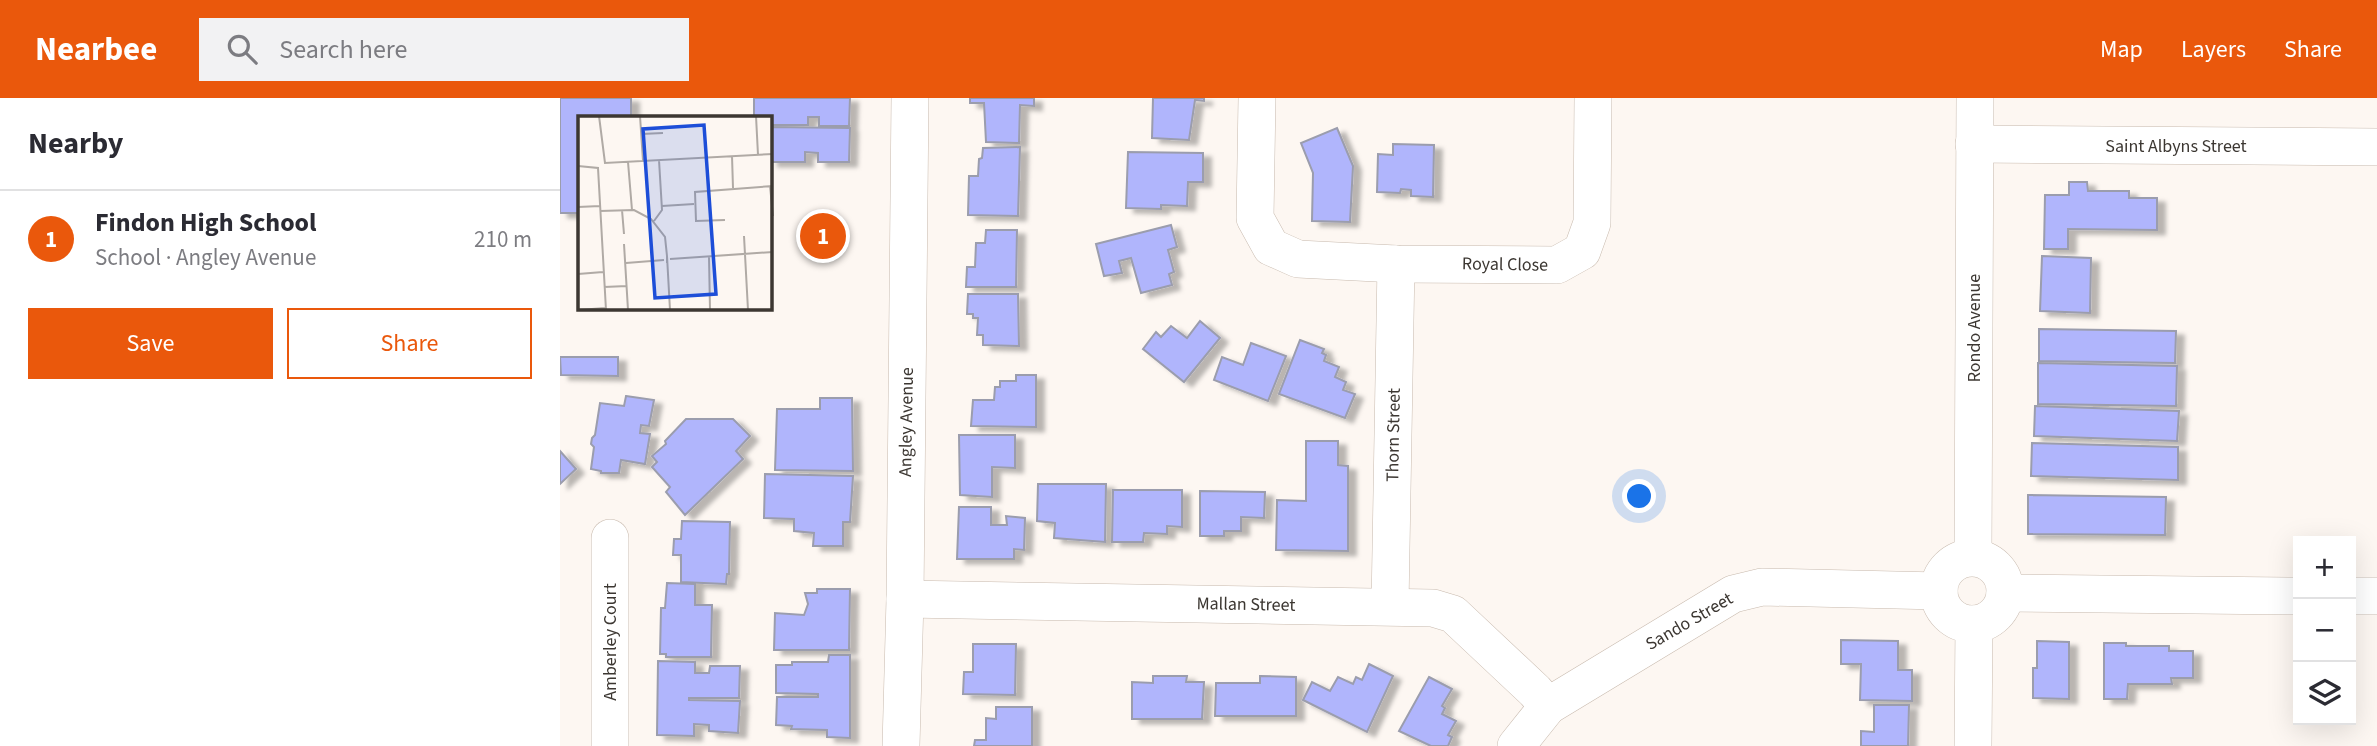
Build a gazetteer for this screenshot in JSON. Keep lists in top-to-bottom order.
{
  "streets": {
    "street": [
      "Saint Albyns Street",
      "Royal Close",
      "Rondo Avenue",
      "Angley Avenue",
      "Thorn Street",
      "Mallan Street",
      "Sando Street",
      "Amberley Court"
    ]
  },
  "crossings": [
    ["Saint Albyns Street", "Rondo Avenue"],
    ["Royal Close", "Thorn Street"],
    ["Rondo Avenue", "Sando Street"],
    ["Angley Avenue", "Mallan Street"],
    ["Thorn Street", "Mallan Street"],
    ["Mallan Street", "Sando Street"]
  ],
  "page": {
    "header": "Nearbee",
    "search": "Search here",
    "nav": ["Map", "Layers", "Share"],
    "heading": "Nearby",
    "list": [
      {
        "mark": "1",
        "name": "Findon High School",
        "note": "School · Angley Avenue",
        "value": "210 m"
      }
    ],
    "pins": "1",
    "buttons": ["Save", "Share"],
    "map_buttons": ["+", "−"]
  }
}
